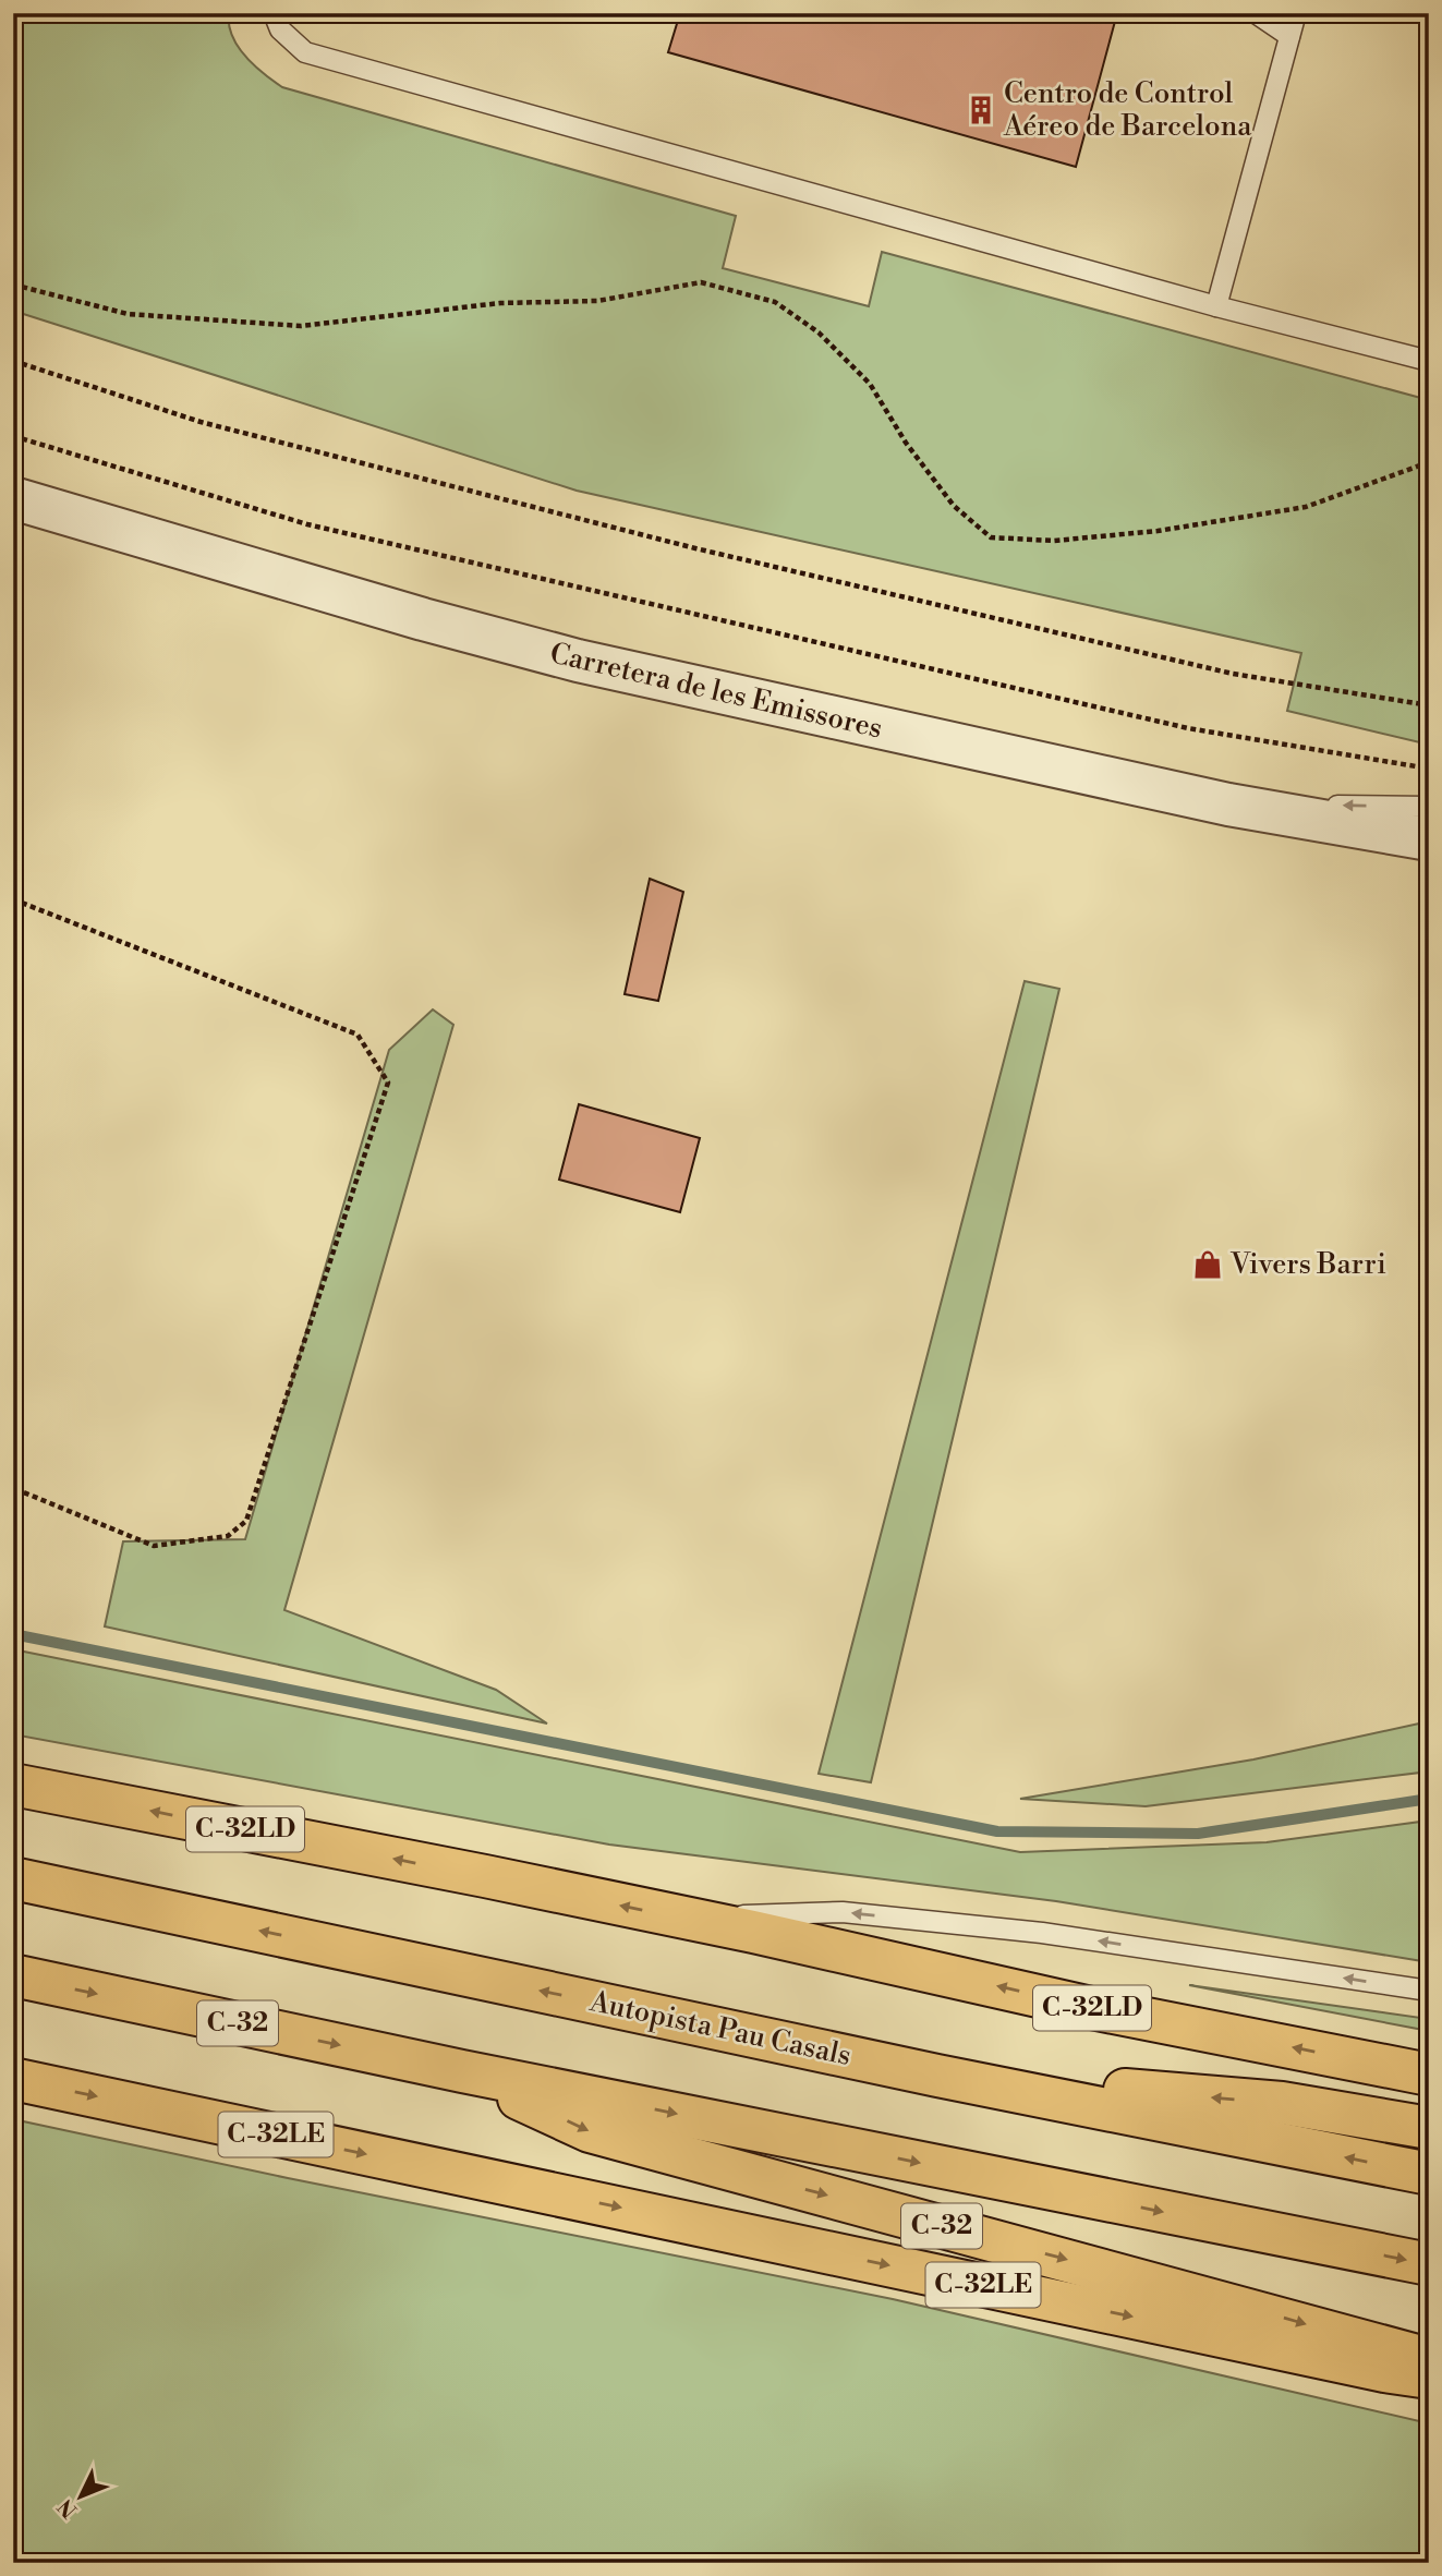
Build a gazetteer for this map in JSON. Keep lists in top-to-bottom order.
{
  "streets": {
    "highway": [
      "C-32LD",
      "C-32",
      "Autopista Pau Casals",
      "C-32LE"
    ],
    "street": ["Carretera de les Emissores"]
  },
  "places": {
    "building": ["Centro de Control Aéreo de Barcelona"],
    "shop": ["Vivers Barri"]
  },
  "north": "bottom left"
}
